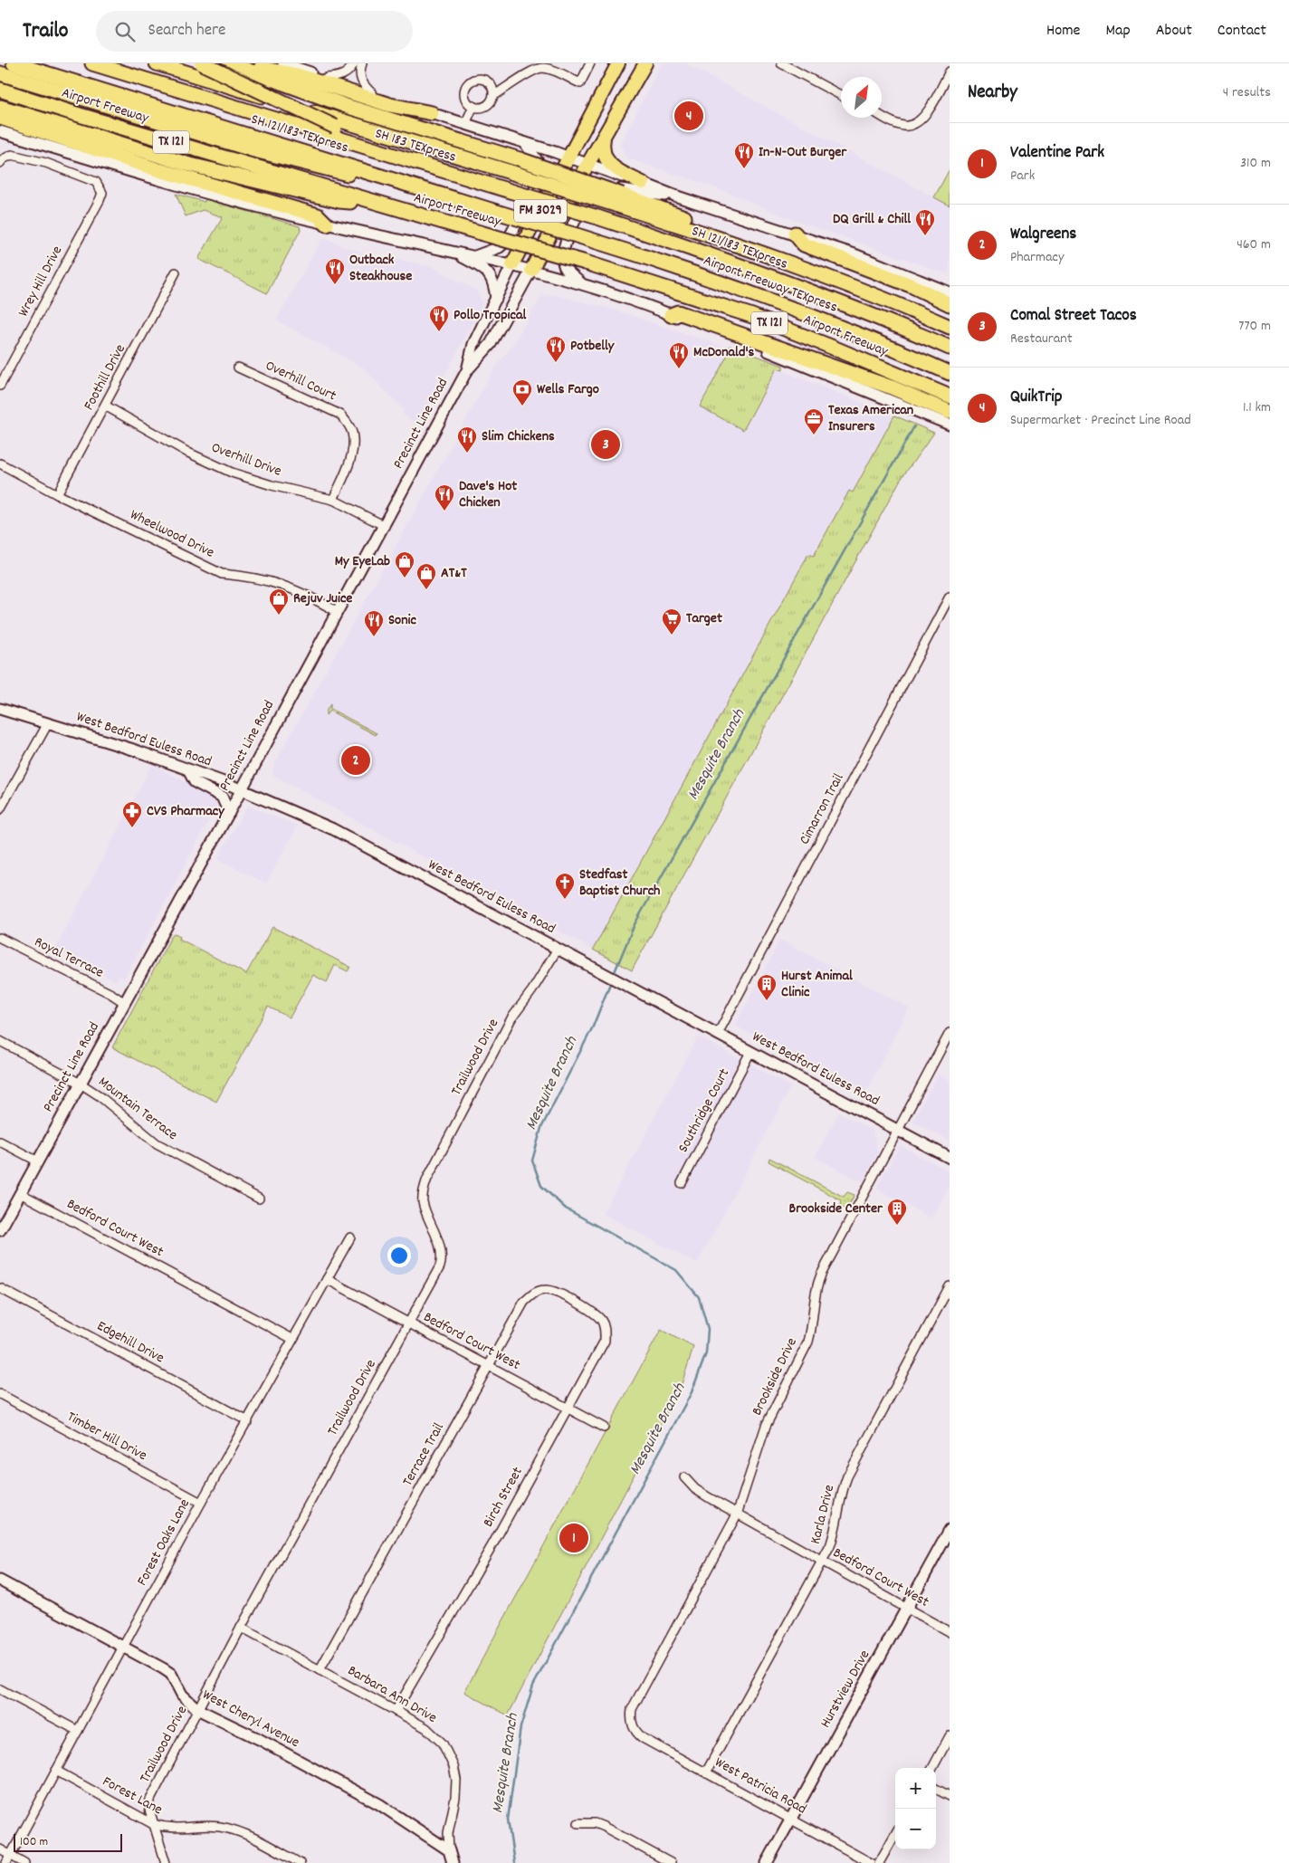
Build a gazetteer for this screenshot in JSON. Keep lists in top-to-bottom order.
{
  "streets": {
    "highway": [
      "Airport Freeway",
      "SH 121/183 TEXpress",
      "TX 121",
      "SH 183 TEXpress",
      "Airport Freeway TEXpress"
    ],
    "main road": [
      "FM 3029",
      "Precinct Line Road",
      "West Bedford Euless Road",
      "Hurstview Drive",
      "Barbara Ann Drive",
      "West Cheryl Avenue"
    ],
    "street": [
      "Wrey Hill Drive",
      "Foothill Drive",
      "Overhill Court",
      "Overhill Drive",
      "Wheelwood Drive",
      "Cimarron Trail",
      "Royal Terrace",
      "Trailwood Drive",
      "Mountain Terrace",
      "Southridge Court",
      "Bedford Court West",
      "Edgehill Drive",
      "Brookside Drive",
      "Timber Hill Drive",
      "Terrace Trail",
      "Birch Street",
      "Karla Drive",
      "Forest Oaks Lane",
      "West Patricia Road",
      "Forest Lane"
    ]
  },
  "crossings": [
    ["SH 121/183 TEXpress", "SH 183 TEXpress"],
    ["SH 121/183 TEXpress", "Airport Freeway TEXpress"],
    ["Foothill Drive", "Overhill Drive"],
    ["Foothill Drive", "Wheelwood Drive"],
    ["Overhill Court", "Overhill Drive"],
    ["Precinct Line Road", "Overhill Drive"],
    ["Precinct Line Road", "Wheelwood Drive"],
    ["Precinct Line Road", "West Bedford Euless Road"],
    ["Precinct Line Road", "Royal Terrace"],
    ["Precinct Line Road", "Mountain Terrace"],
    ["Precinct Line Road", "Bedford Court West"],
    ["West Bedford Euless Road", "Cimarron Trail"],
    ["West Bedford Euless Road", "Trailwood Drive"],
    ["West Bedford Euless Road", "Southridge Court"],
    ["West Bedford Euless Road", "Brookside Drive"],
    ["Trailwood Drive", "Bedford Court West"],
    ["Trailwood Drive", "Barbara Ann Drive"],
    ["Trailwood Drive", "West Cheryl Avenue"],
    ["Trailwood Drive", "Forest Lane"],
    ["Bedford Court West", "Brookside Drive"],
    ["Bedford Court West", "Terrace Trail"],
    ["Bedford Court West", "Birch Street"],
    ["Bedford Court West", "Karla Drive"],
    ["Bedford Court West", "Forest Oaks Lane"],
    ["Bedford Court West", "Hurstview Drive"],
    ["Edgehill Drive", "Forest Oaks Lane"],
    ["Brookside Drive", "West Patricia Road"],
    ["Timber Hill Drive", "Forest Oaks Lane"],
    ["Terrace Trail", "Birch Street"],
    ["Terrace Trail", "Barbara Ann Drive"],
    ["Birch Street", "Barbara Ann Drive"],
    ["Karla Drive", "West Patricia Road"],
    ["Forest Oaks Lane", "West Cheryl Avenue"],
    ["Forest Oaks Lane", "Forest Lane"],
    ["Hurstview Drive", "West Patricia Road"],
    ["Barbara Ann Drive", "West Cheryl Avenue"]
  ],
  "water": ["Mesquite Branch"],
  "places": {
    "restaurant": [
      "In-N-Out Burger",
      "DQ Grill & Chill",
      "Outback Steakhouse",
      "Pollo Tropical",
      "Potbelly",
      "McDonald's",
      "Slim Chickens",
      "Dave's Hot Chicken",
      "Sonic"
    ],
    "bank": ["Wells Fargo"],
    "office": ["Texas American Insurers"],
    "shop": ["My EyeLab", "AT&T", "Rejuv Juice"],
    "supermarket": ["Target"],
    "pharmacy": ["CVS Pharmacy"],
    "church": ["Stedfast Baptist Church"],
    "building": ["Hurst Animal Clinic", "Brookside Center"]
  },
  "scale_bar": "100 m",
  "north": "top right",
  "page": {
    "header": "Trailo",
    "search": "Search here",
    "nav": [
      "Home",
      "Map",
      "About",
      "Contact"
    ],
    "heading": ["Nearby", "4 results"],
    "pins": [
      "4",
      "3",
      "2",
      "1"
    ],
    "list": [
      {
        "mark": "1",
        "name": "Valentine Park",
        "note": "Park",
        "value": "310 m"
      },
      {
        "mark": "2",
        "name": "Walgreens",
        "note": "Pharmacy",
        "value": "460 m"
      },
      {
        "mark": "3",
        "name": "Comal Street Tacos",
        "note": "Restaurant",
        "value": "770 m"
      },
      {
        "mark": "4",
        "name": "QuikTrip",
        "note": "Supermarket · Precinct Line Road",
        "value": "1.1 km"
      }
    ],
    "map_buttons": ["+", "−"],
    "scale": "100 m"
  }
}
